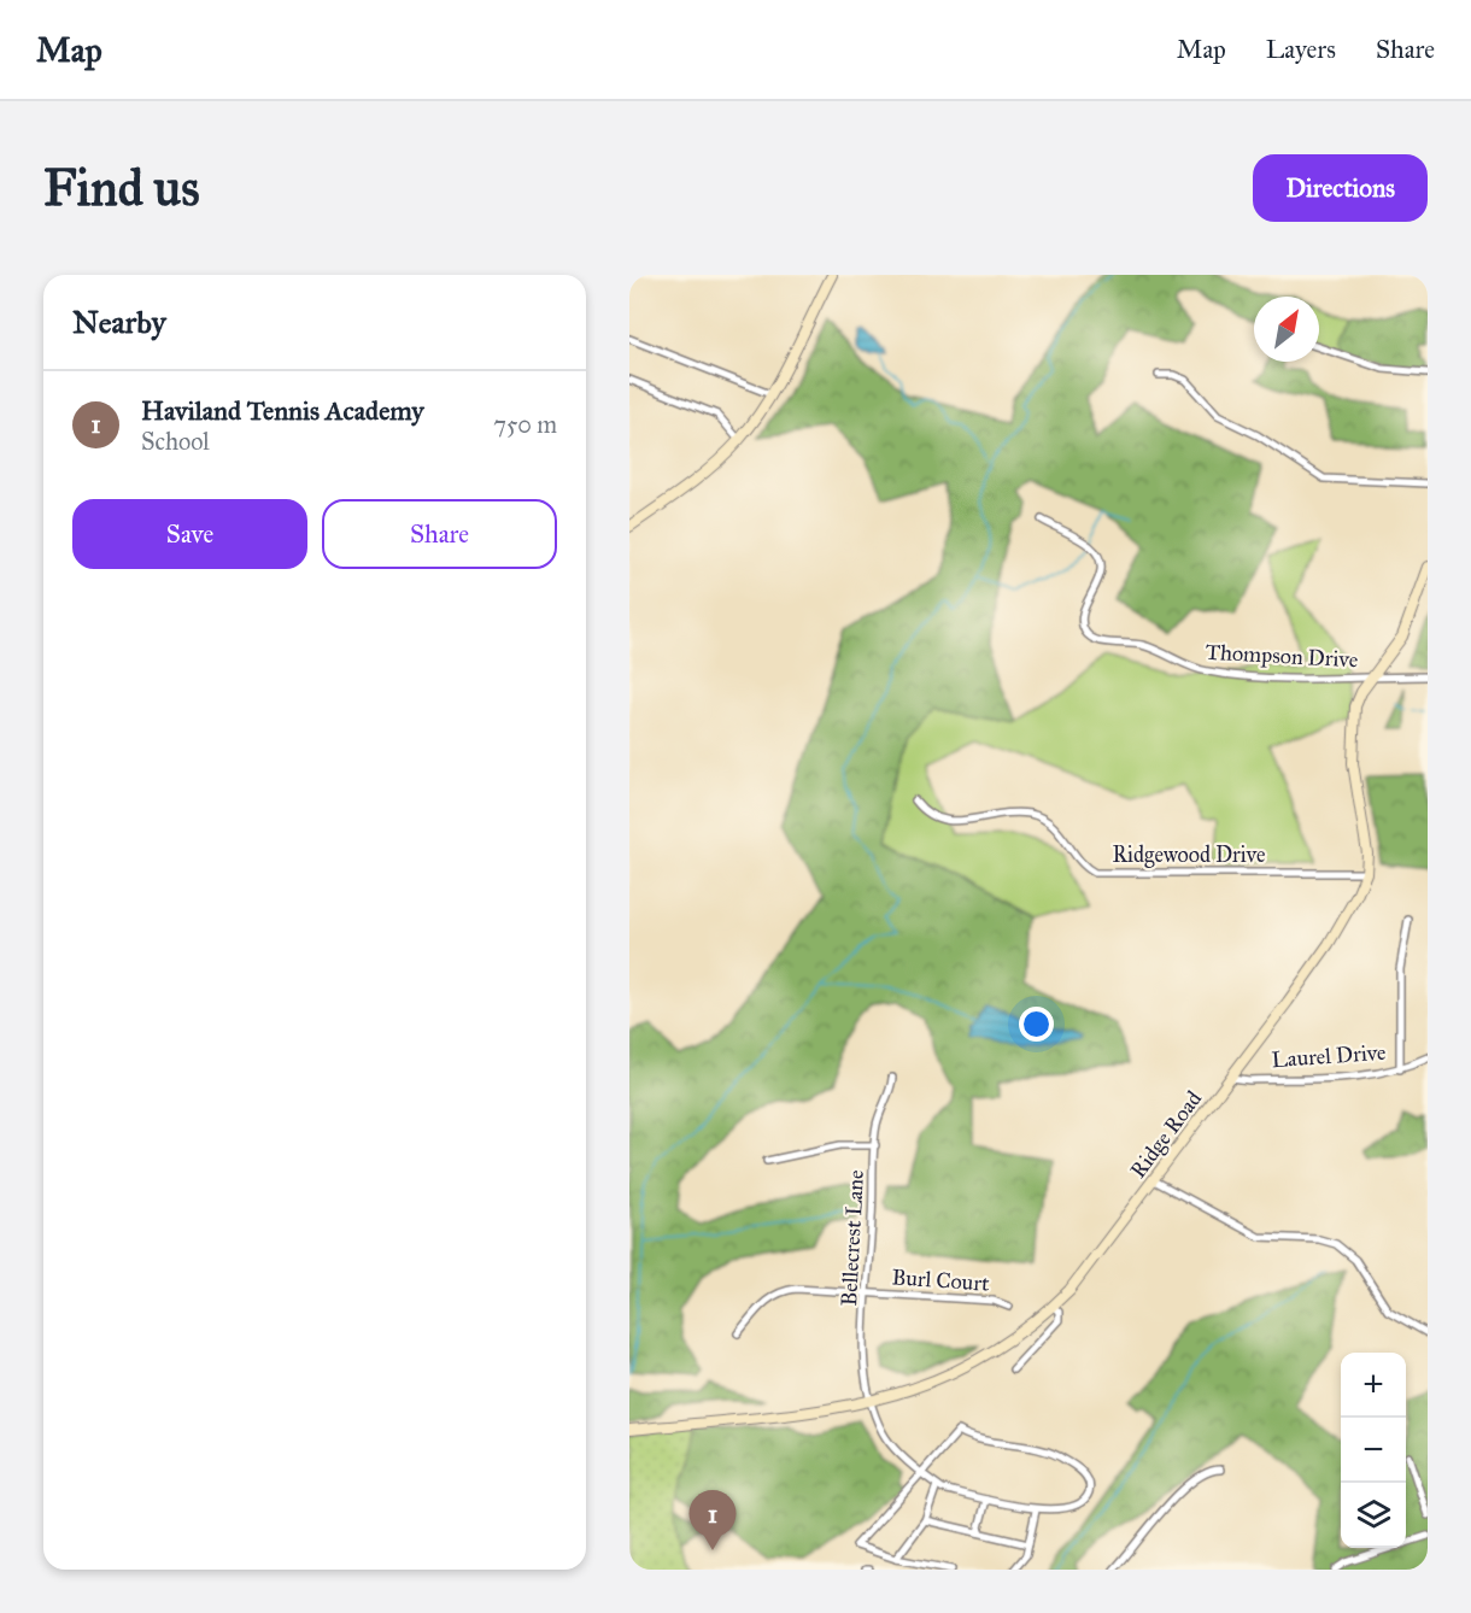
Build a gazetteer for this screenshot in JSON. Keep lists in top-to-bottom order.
{
  "streets": {
    "street": [
      "Thompson Drive",
      "Ridgewood Drive",
      "Laurel Drive",
      "Ridge Road",
      "Bellecrest Lane",
      "Burl Court"
    ]
  },
  "crossings": [
    ["Thompson Drive", "Ridge Road"],
    ["Ridgewood Drive", "Ridge Road"],
    ["Laurel Drive", "Ridge Road"],
    ["Ridge Road", "Bellecrest Lane"],
    ["Bellecrest Lane", "Burl Court"]
  ],
  "north": "top right",
  "page": {
    "header": "Map",
    "nav": ["Map", "Layers", "Share"],
    "buttons": [
      "Directions",
      ["Save", "Share"]
    ],
    "title": "Find us",
    "heading": "Nearby",
    "list": [
      {
        "mark": "1",
        "name": "Haviland Tennis Academy",
        "note": "School",
        "value": "750 m"
      }
    ],
    "map_buttons": ["+", "−"],
    "pins": "1"
  }
}
